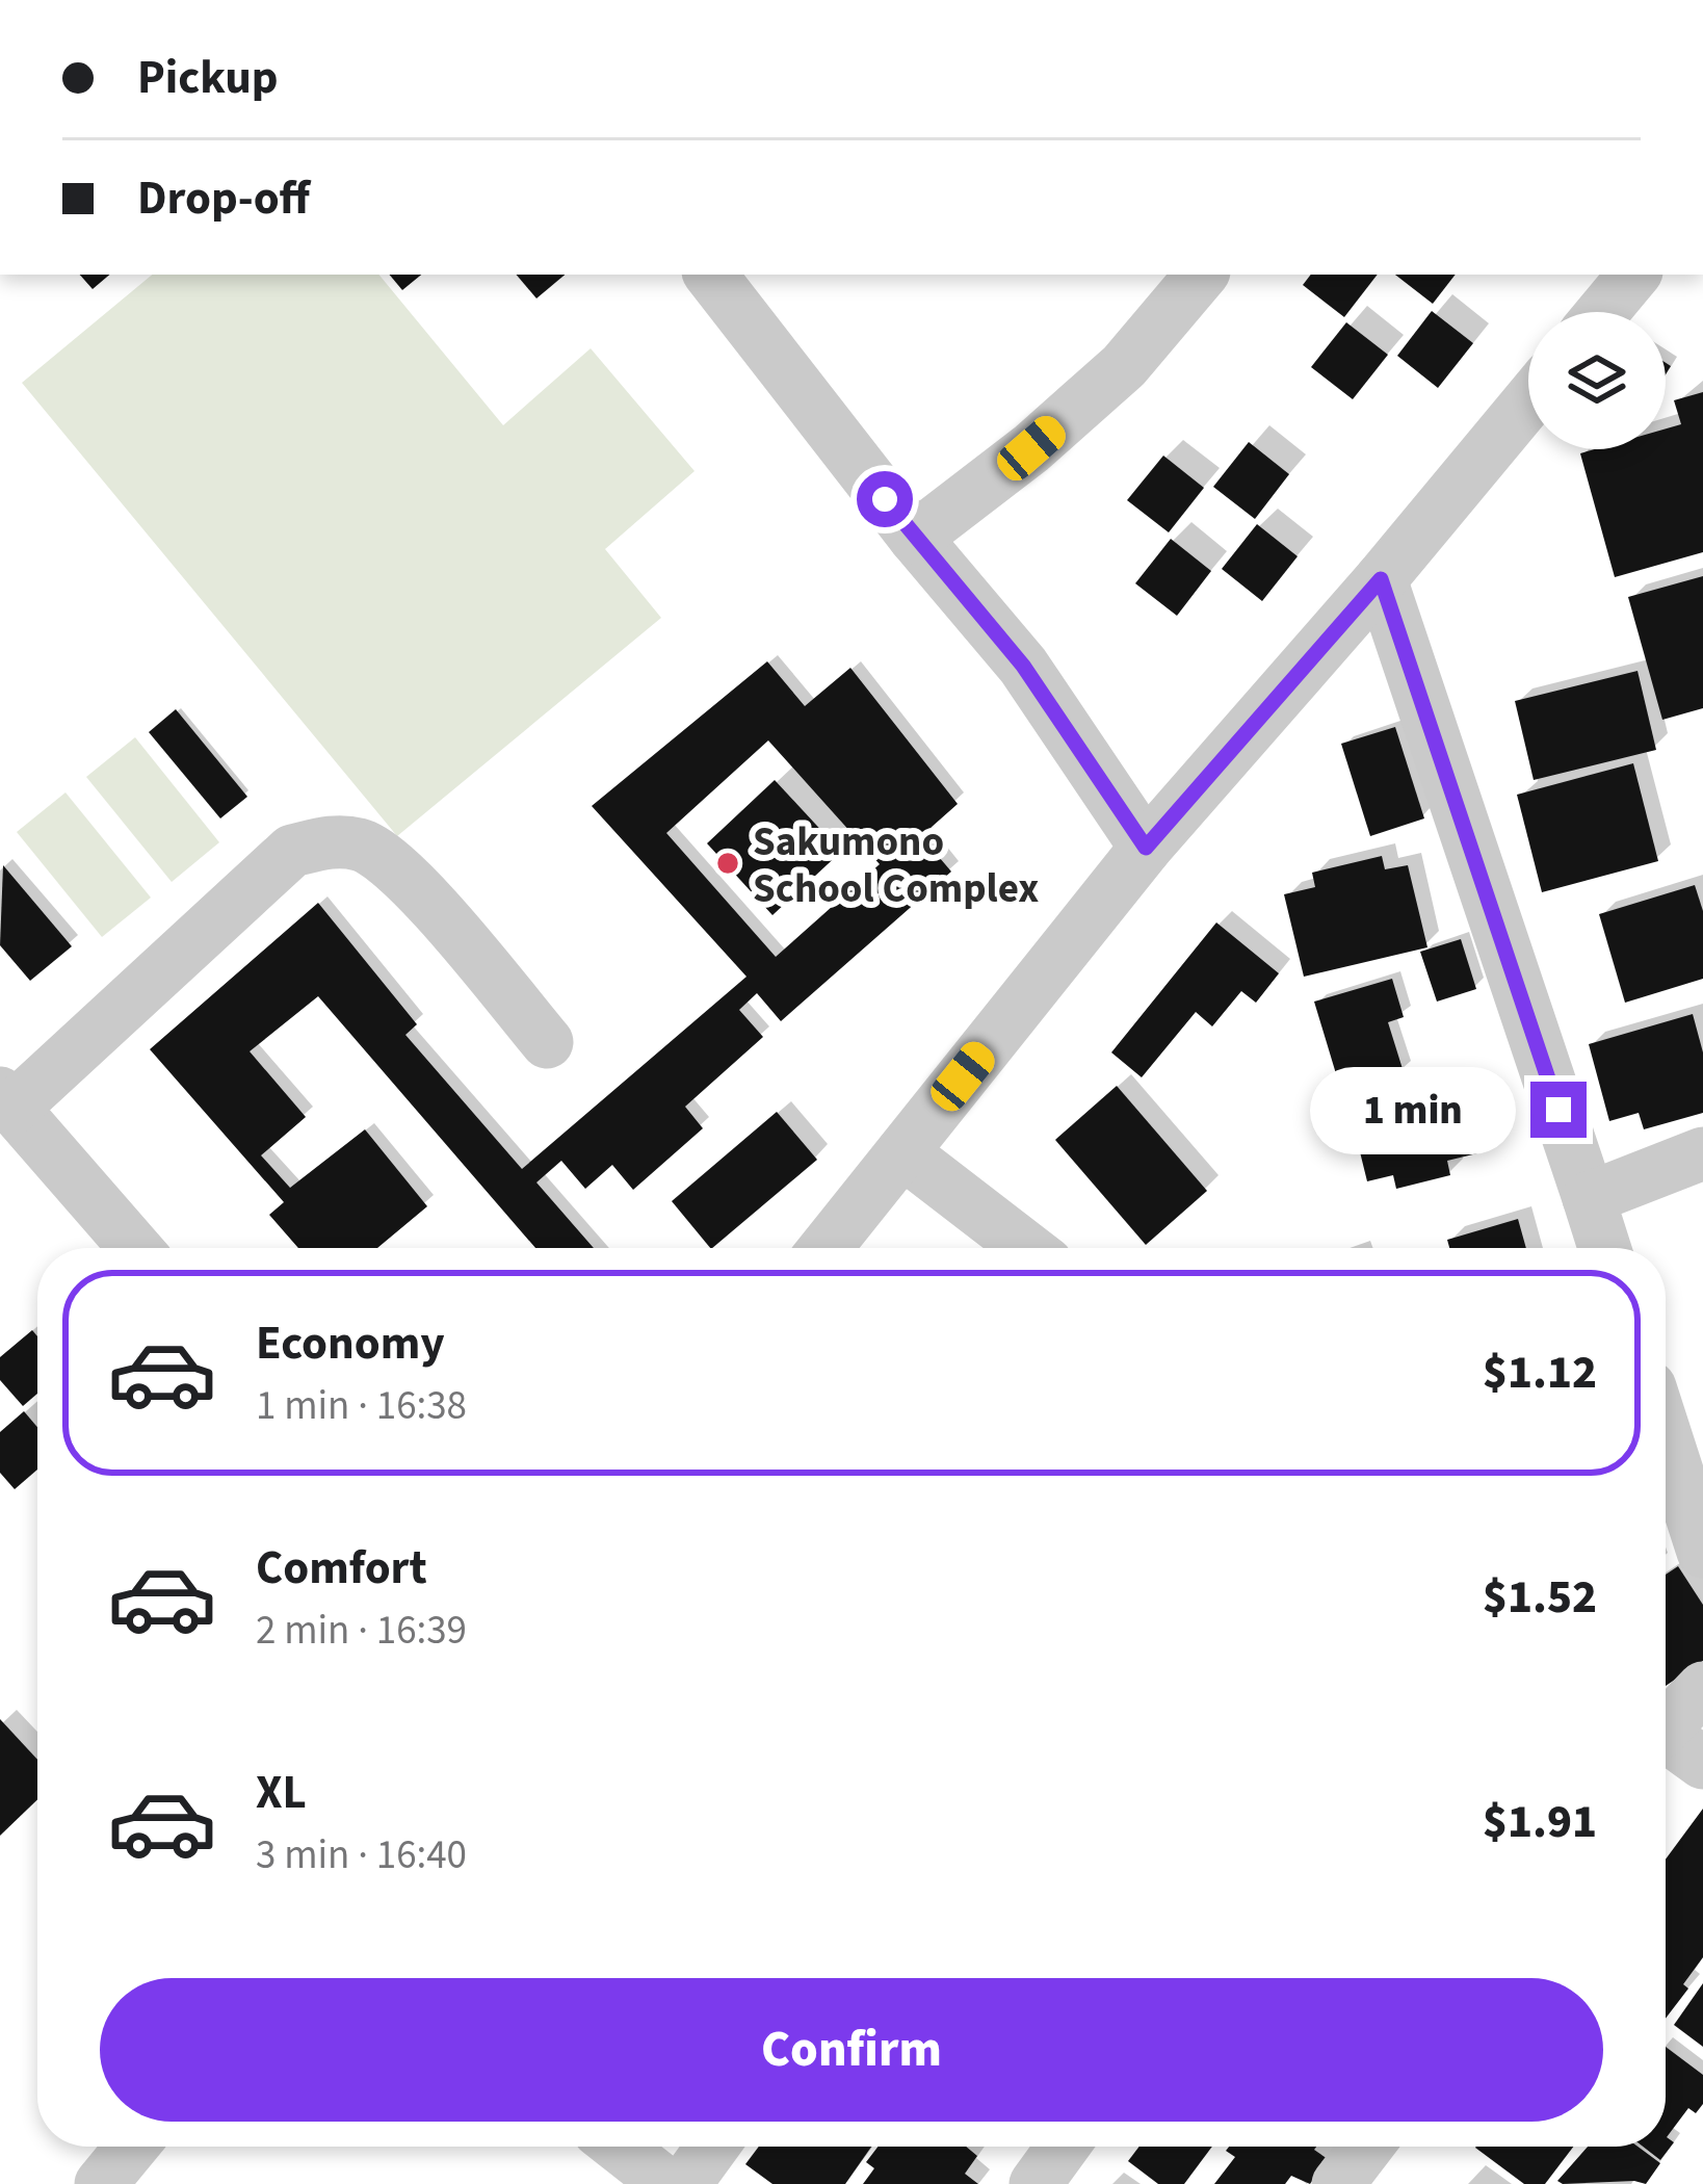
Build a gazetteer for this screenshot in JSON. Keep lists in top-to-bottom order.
{
  "places": ["Sakumono School Complex"],
  "page": {
    "banner": ["Pickup", "Drop-off"],
    "bubble": "1 min",
    "list": [
      {
        "name": "Economy",
        "note": "1 min · 16:38",
        "value": "$1.12"
      },
      {
        "name": "Comfort",
        "note": "2 min · 16:39",
        "value": "$1.52"
      },
      {
        "name": "XL",
        "note": "3 min · 16:40",
        "value": "$1.91"
      }
    ],
    "buttons": "Confirm"
  }
}
